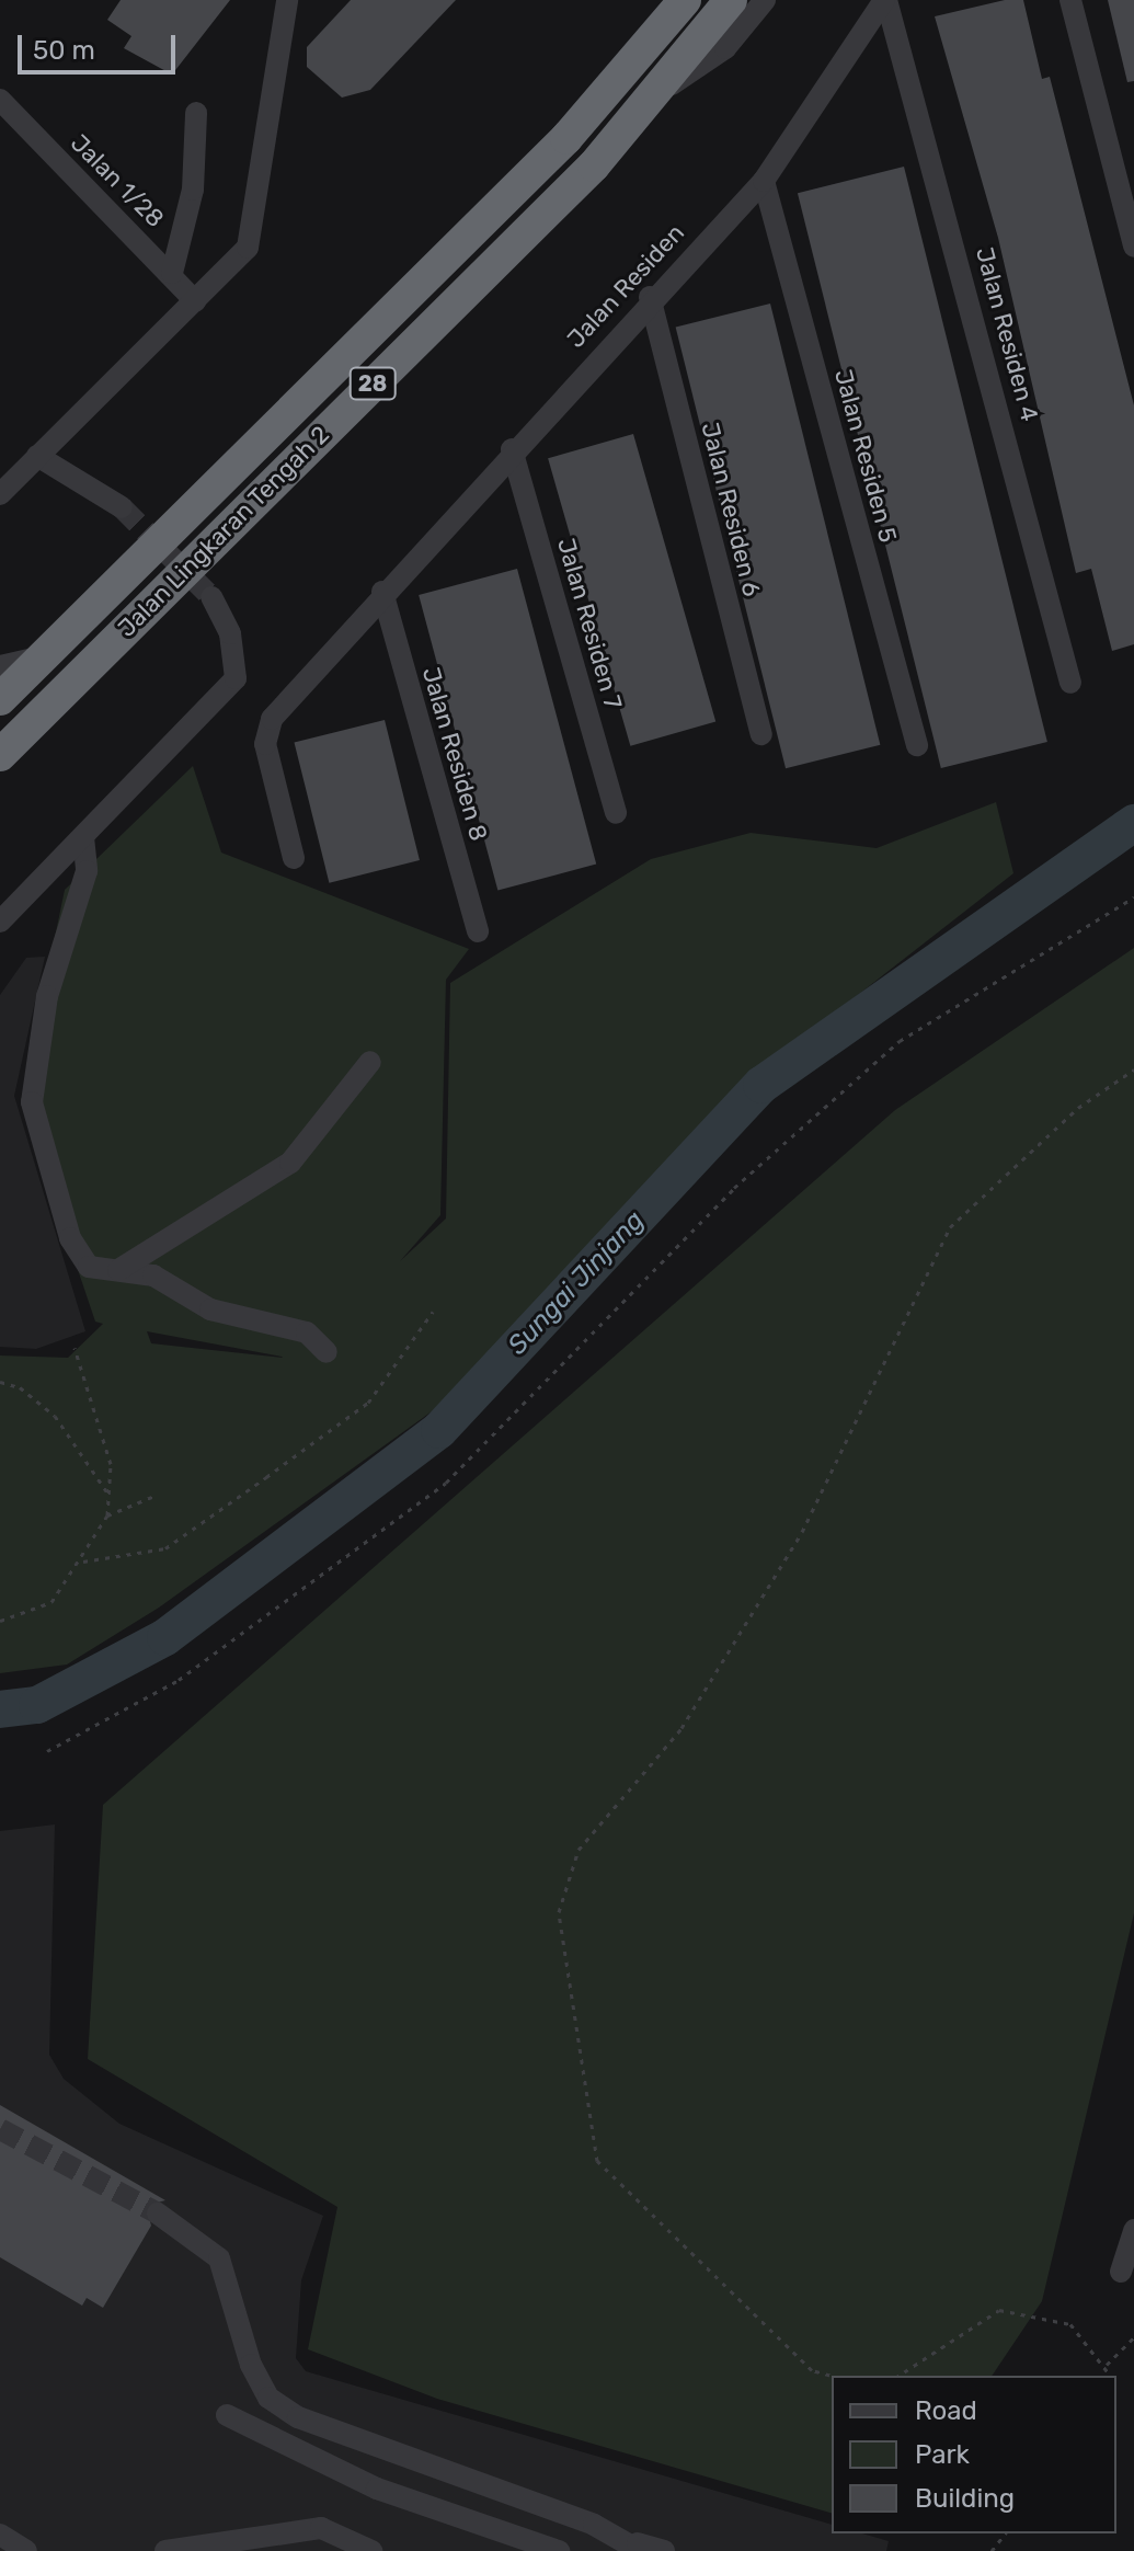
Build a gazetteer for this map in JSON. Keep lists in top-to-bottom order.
{
  "streets": {
    "highway": ["28", "Jalan Lingkaran Tengah 2"],
    "street": [
      "Jalan 1/28",
      "Jalan Residen",
      "Jalan Residen 4",
      "Jalan Residen 5",
      "Jalan Residen 6",
      "Jalan Residen 7",
      "Jalan Residen 8"
    ]
  },
  "crossings": [
    ["Jalan Residen", "Jalan Residen 4"],
    ["Jalan Residen", "Jalan Residen 5"],
    ["Jalan Residen", "Jalan Residen 6"],
    ["Jalan Residen", "Jalan Residen 7"],
    ["Jalan Residen", "Jalan Residen 8"]
  ],
  "water": ["Sungai Jinjang"],
  "legend": ["Road", "Park", "Building"],
  "scale_bar": "50 m"
}
